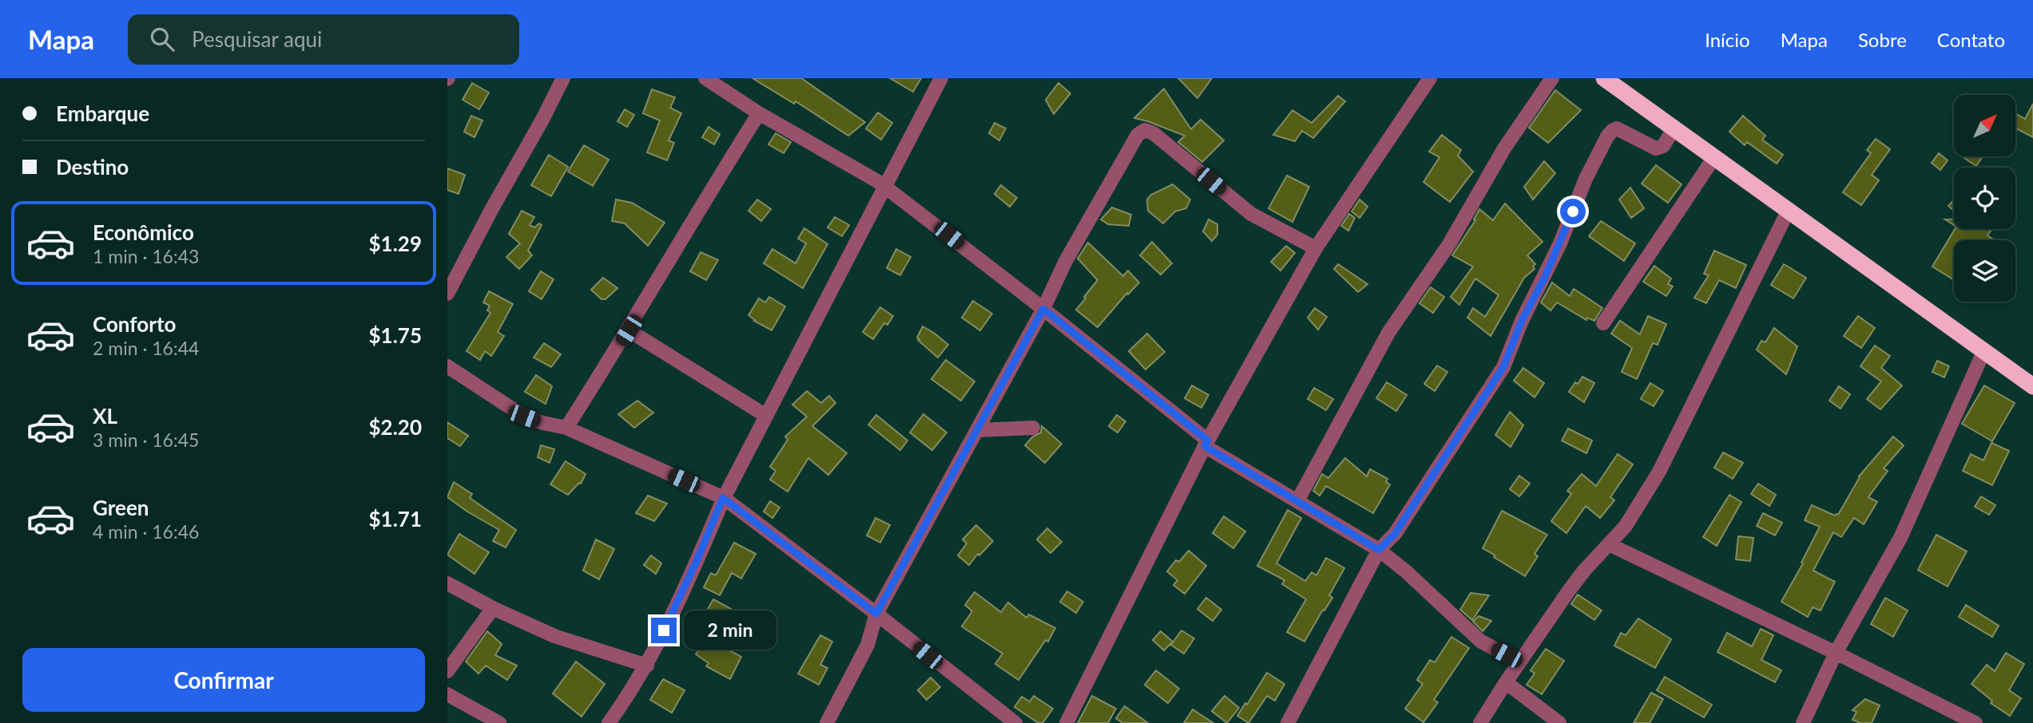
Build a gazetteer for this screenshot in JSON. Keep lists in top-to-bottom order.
{
  "north": "top right",
  "page": {
    "header": "Mapa",
    "search": "Pesquisar aqui",
    "nav": [
      "Início",
      "Mapa",
      "Sobre",
      "Contato"
    ],
    "banner": ["Embarque", "Destino"],
    "list": [
      {
        "name": "Econômico",
        "note": "1 min · 16:43",
        "value": "$1.29"
      },
      {
        "name": "Conforto",
        "note": "2 min · 16:44",
        "value": "$1.75"
      },
      {
        "name": "XL",
        "note": "3 min · 16:45",
        "value": "$2.20"
      },
      {
        "name": "Green",
        "note": "4 min · 16:46",
        "value": "$1.71"
      }
    ],
    "bubble": "2 min",
    "buttons": "Confirmar"
  }
}
